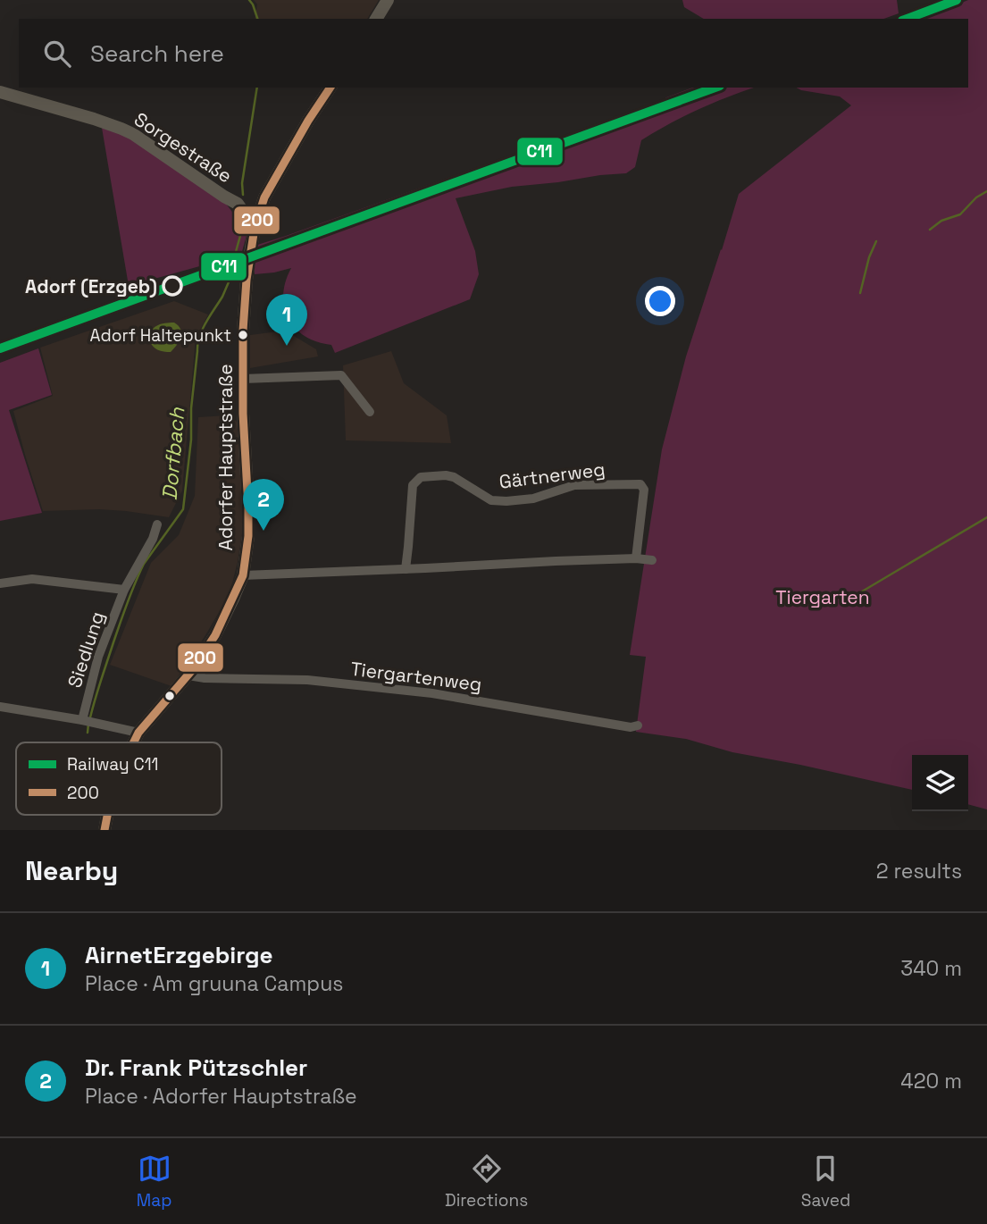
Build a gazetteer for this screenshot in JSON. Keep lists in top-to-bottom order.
{
  "streets": {
    "street": [
      "Sorgestraße",
      "Adorfer Hauptstraße",
      "Gärtnerweg",
      "Siedlung",
      "Tiergartenweg"
    ]
  },
  "crossings": [
    ["Sorgestraße", "Adorfer Hauptstraße"],
    ["Adorfer Hauptstraße", "Tiergartenweg"]
  ],
  "water": ["Dorfbach"],
  "parks": ["Tiergarten"],
  "places": ["Adorf (Erzgeb)", "Adorf Haltepunkt"],
  "lines": ["rail line C11", "transit line 200"],
  "legend": ["Railway C11", "200"],
  "page": {
    "search": "Search here",
    "pins": ["1", "2"],
    "heading": ["Nearby", "2 results"],
    "list": [
      {
        "mark": "1",
        "name": "AirnetErzgebirge",
        "note": "Place · Am gruuna Campus",
        "value": "340 m"
      },
      {
        "mark": "2",
        "name": "Dr. Frank Pützschler",
        "note": "Place · Adorfer Hauptstraße",
        "value": "420 m"
      }
    ],
    "nav": ["Map", "Directions", "Saved"]
  }
}
